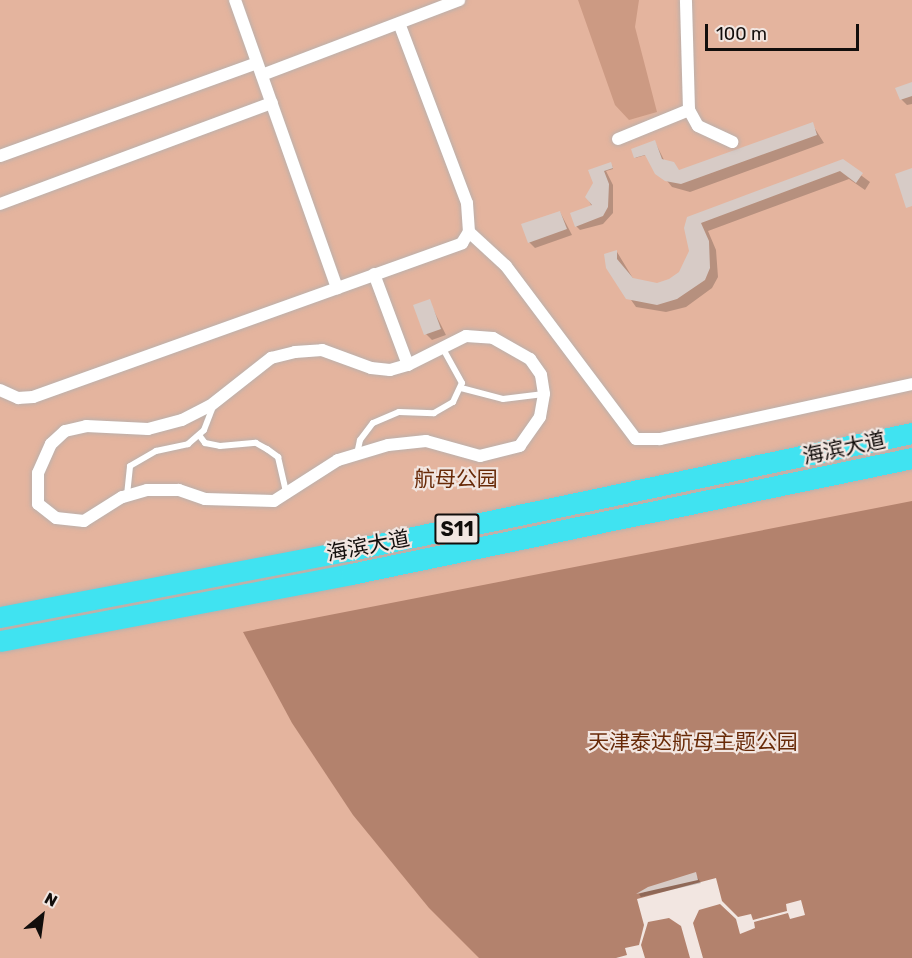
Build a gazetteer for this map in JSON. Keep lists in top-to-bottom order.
{
  "streets": {
    "highway": ["海滨大道", "S11"]
  },
  "parks": ["航母公园", "天津泰达航母主题公园"],
  "scale_bar": "100 m",
  "north": "top right"
}
